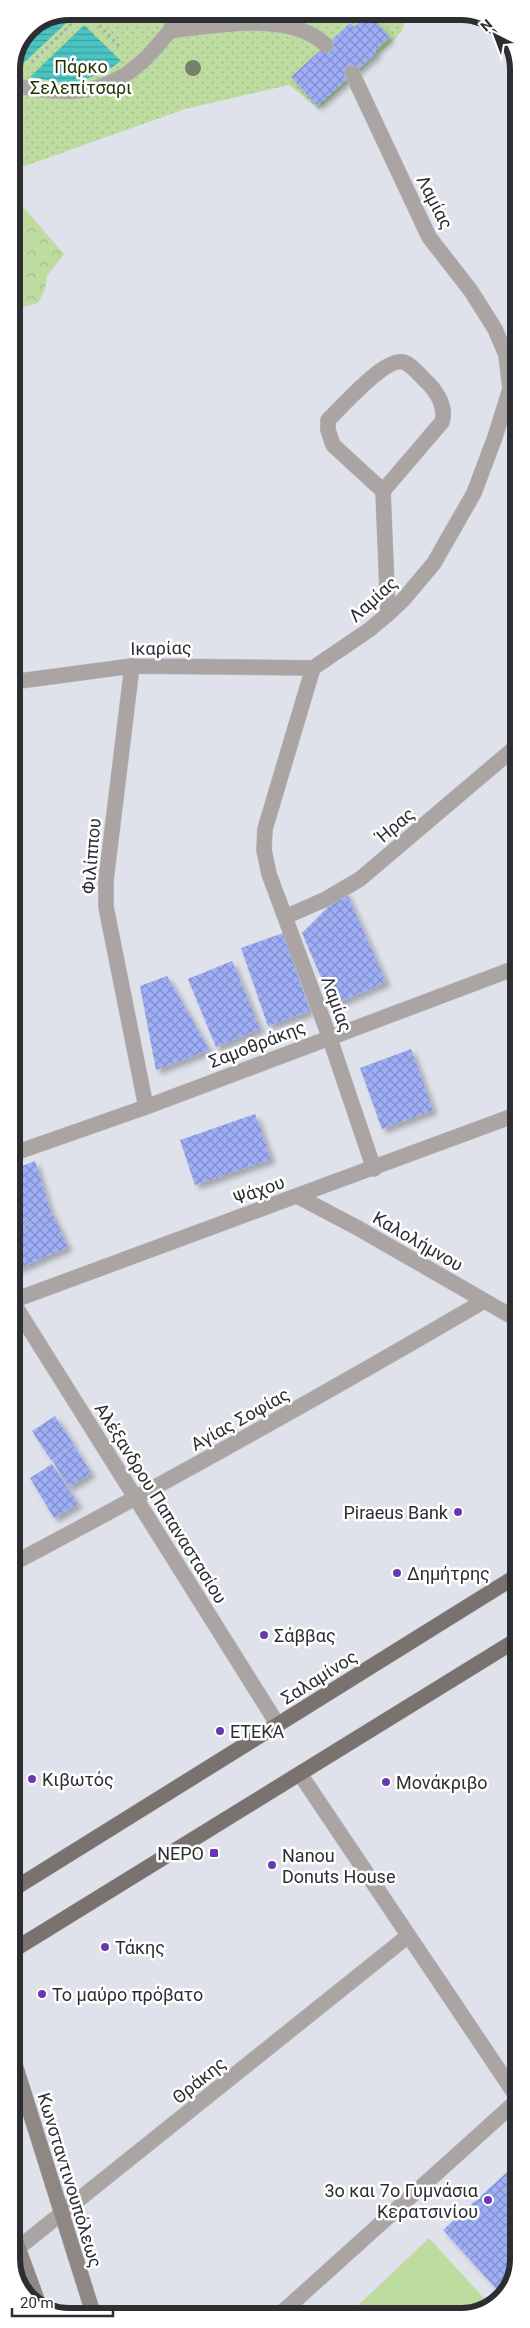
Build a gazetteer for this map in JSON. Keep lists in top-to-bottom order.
{
  "streets": {
    "main road": ["Σαλαμίνος"],
    "street": [
      "Λαμίας",
      "Ικαρίας",
      "Ήρας",
      "Φιλίππου",
      "Σαμοθράκης",
      "Ψάχου",
      "Καλολήμνου",
      "Αγίας Σοφίας",
      "Αλέξανδρου Παπαναστασίου",
      "Θράκης",
      "Κωνσταντινουπόλεως"
    ]
  },
  "crossings": [
    ["Λαμίας", "Ικαρίας"],
    ["Λαμίας", "Ήρας"],
    ["Λαμίας", "Σαμοθράκης"],
    ["Λαμίας", "Ψάχου"],
    ["Ικαρίας", "Φιλίππου"],
    ["Φιλίππου", "Σαμοθράκης"],
    ["Ψάχου", "Καλολήμνου"],
    ["Καλολήμνου", "Αγίας Σοφίας"],
    ["Αγίας Σοφίας", "Αλέξανδρου Παπαναστασίου"],
    ["Αλέξανδρου Παπαναστασίου", "Σαλαμίνος"],
    ["Θράκης", "Κωνσταντινουπόλεως"]
  ],
  "parks": ["Πάρκο Σελεπίτσαρι"],
  "places": {
    "other": [
      "Piraeus Bank",
      "Δημήτρης",
      "Σάββας",
      "ΕΤΕΚΑ",
      "Κιβωτός",
      "Μονάκριβο",
      "Nanou Donuts House",
      "Τάκης",
      "Το μαύρο πρόβατο",
      "3ο και 7ο Γυμνάσια Κερατσινίου"
    ],
    "transit": ["ΝΕΡΟ"]
  },
  "scale_bar": "20 m",
  "north": "top left"
}
